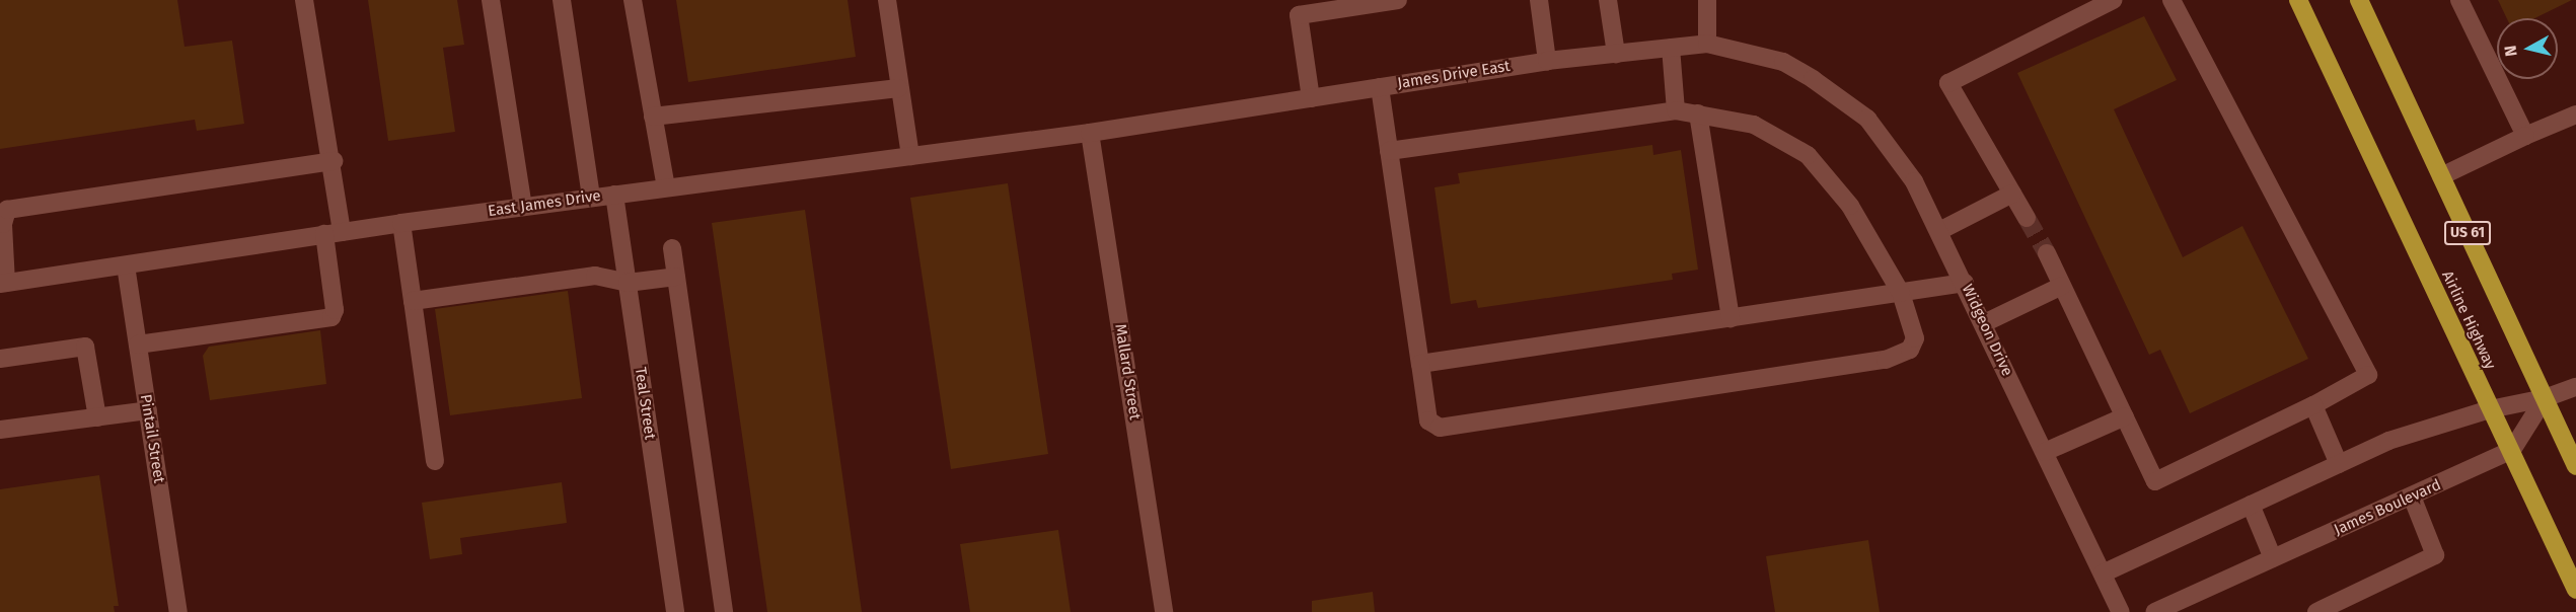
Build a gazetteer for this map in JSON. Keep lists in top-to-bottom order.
{
  "streets": {
    "highway": ["US 61", "Airline Highway"],
    "street": [
      "James Drive East",
      "East James Drive",
      "Widgeon Drive",
      "Mallard Street",
      "Teal Street",
      "Pintail Street",
      "James Boulevard"
    ]
  },
  "crossings": [
    ["James Drive East", "East James Drive"],
    ["James Drive East", "Widgeon Drive"],
    ["James Drive East", "Mallard Street"],
    ["East James Drive", "Mallard Street"],
    ["East James Drive", "Teal Street"],
    ["East James Drive", "Pintail Street"],
    ["Airline Highway", "James Boulevard"]
  ],
  "north": "left"
}
